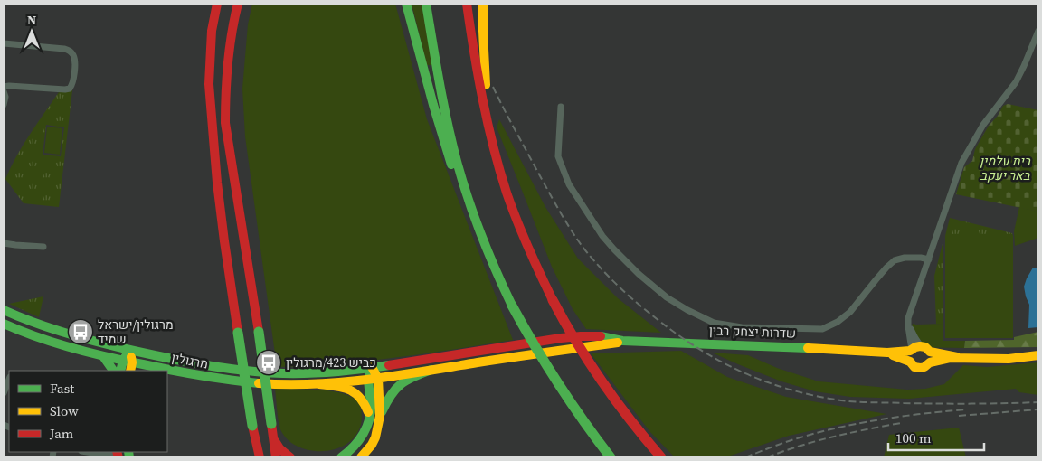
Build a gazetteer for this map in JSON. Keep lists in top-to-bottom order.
{
  "streets": {
    "main road": ["שדרות יצחק רבין", "מרגולין"]
  },
  "crossings": [
    ["שדרות יצחק רבין", "מרגולין"]
  ],
  "parks": ["בית עלמין באר יעקב"],
  "places": {
    "bus stop": ["מרגולין/ישראל שמיד", "כביש 423/מרגולין"]
  },
  "legend": ["Fast", "Slow", "Jam"],
  "scale_bar": "100 m",
  "north": "top"
}
